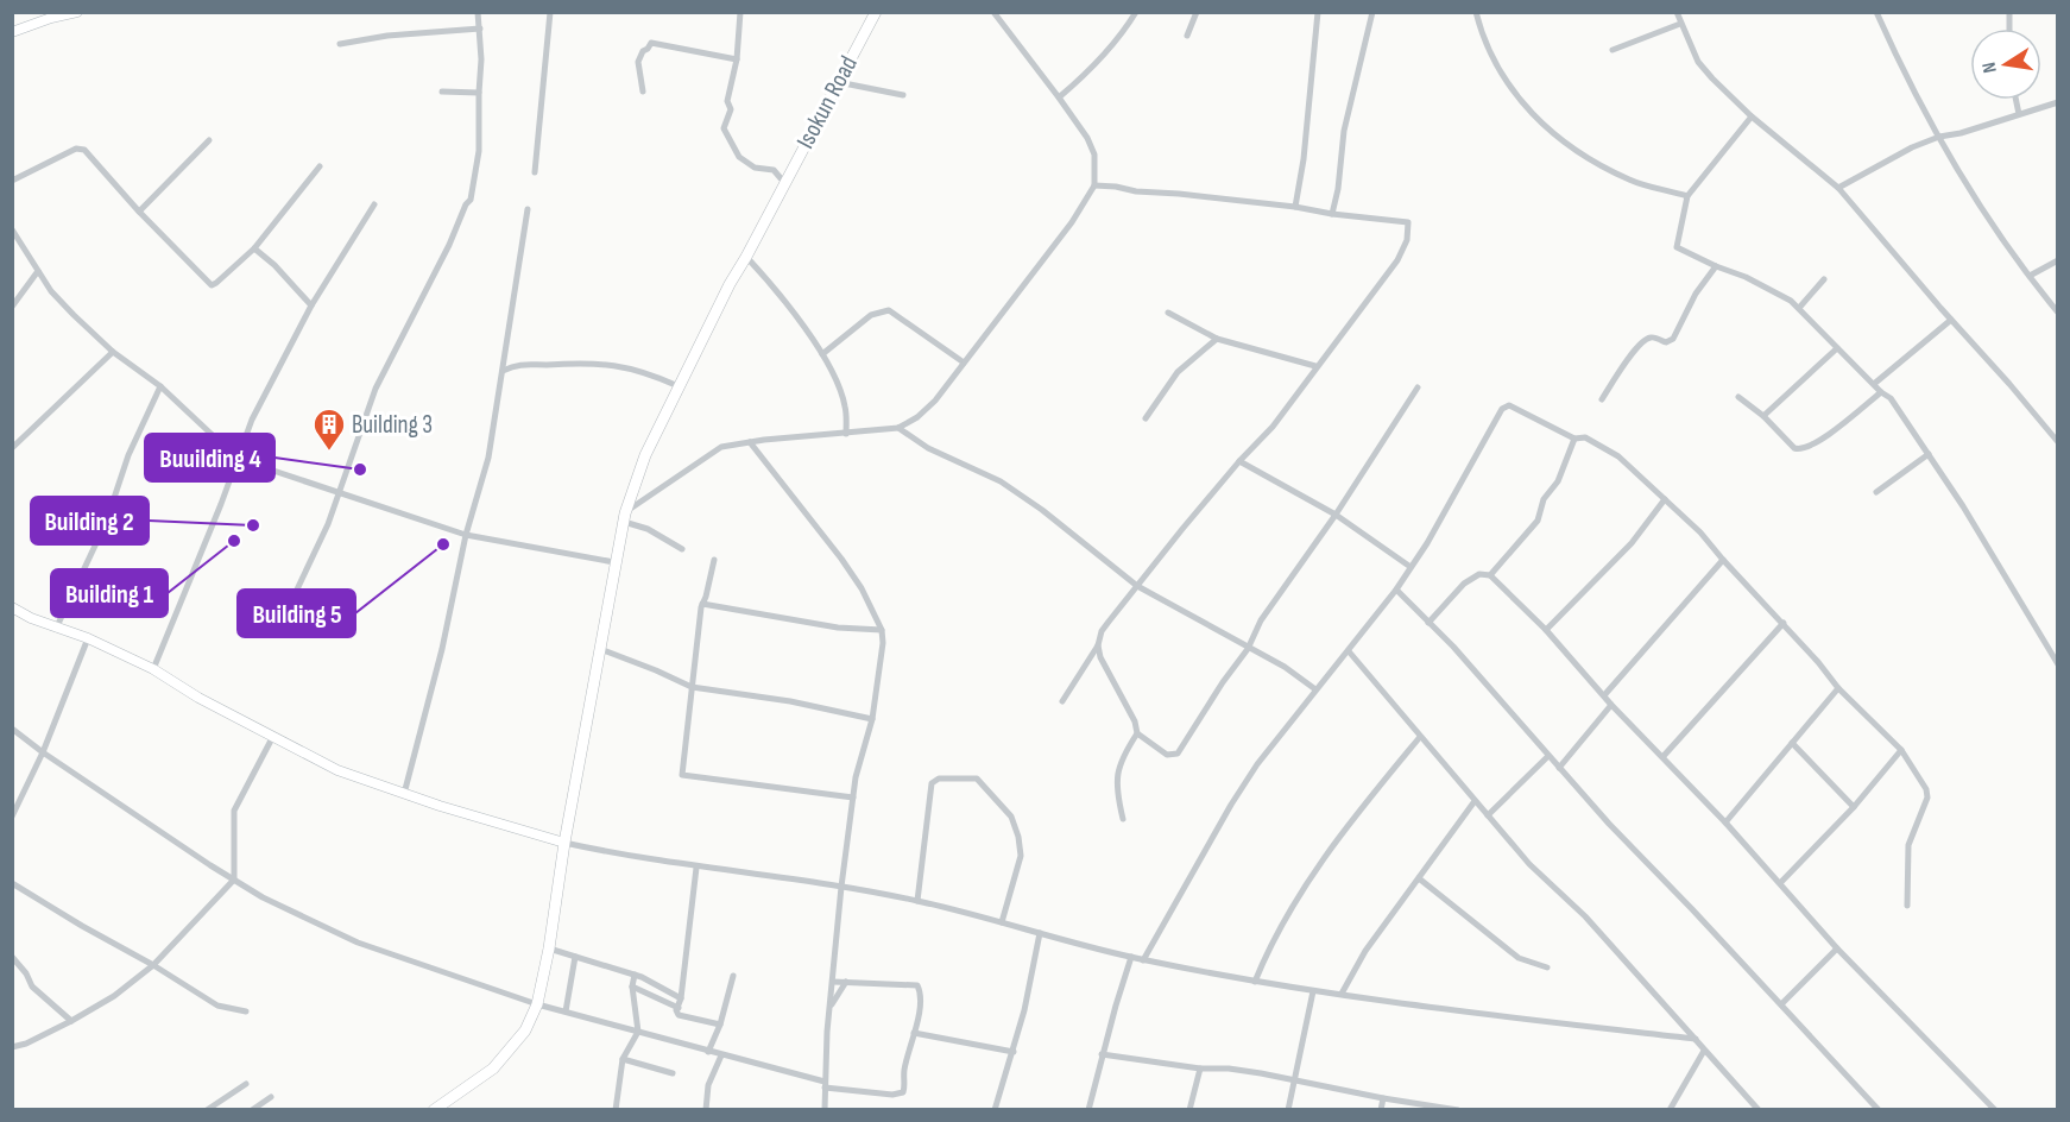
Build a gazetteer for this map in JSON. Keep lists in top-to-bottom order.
{
  "streets": {
    "main road": ["Isokun Road"]
  },
  "places": {
    "building": ["Building 3"],
    "other": [
      "Buuilding 4",
      "Building 2",
      "Building 1",
      "Building 5"
    ]
  },
  "north": "left"
}
